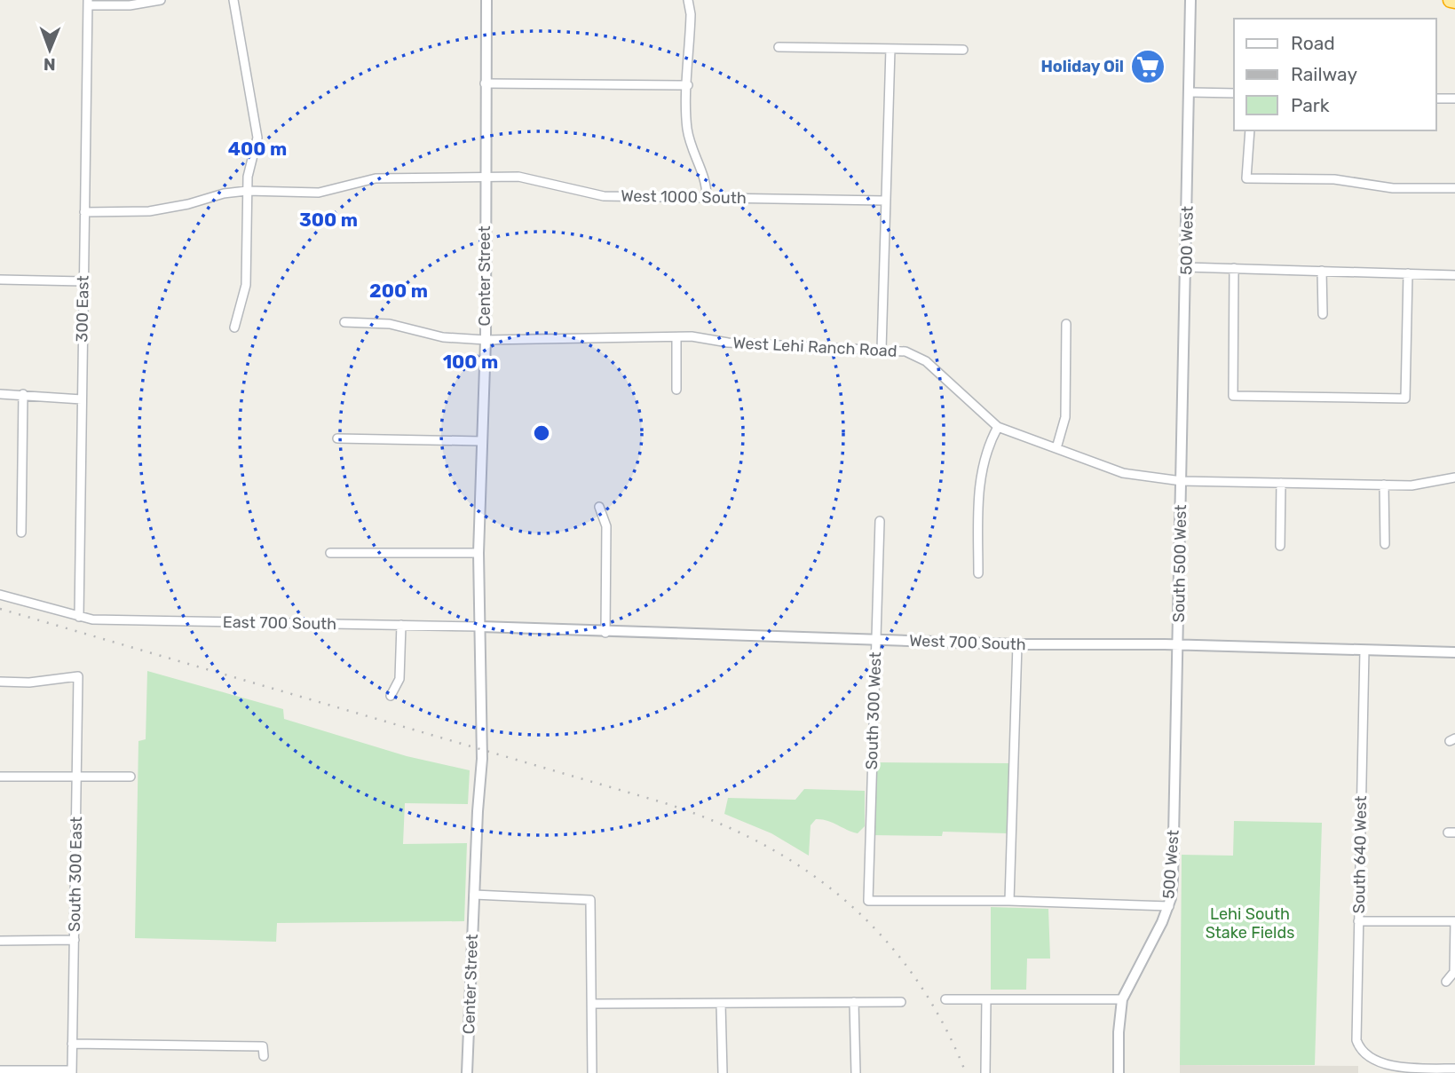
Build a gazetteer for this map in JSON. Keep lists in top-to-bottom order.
{
  "streets": {
    "street": [
      "West 1000 South",
      "500 West",
      "Center Street",
      "300 East",
      "West Lehi Ranch Road",
      "South 500 West",
      "East 700 South",
      "West 700 South",
      "South 300 West",
      "South 640 West",
      "South 300 East"
    ]
  },
  "crossings": [
    ["West 1000 South", "Center Street"],
    ["West 1000 South", "300 East"],
    ["500 West", "West Lehi Ranch Road"],
    ["500 West", "South 500 West"],
    ["500 West", "West 700 South"],
    ["Center Street", "West Lehi Ranch Road"],
    ["Center Street", "East 700 South"],
    ["Center Street", "West 700 South"],
    ["300 East", "East 700 South"],
    ["West Lehi Ranch Road", "South 500 West"],
    ["South 500 West", "West 700 South"],
    ["East 700 South", "West 700 South"],
    ["West 700 South", "South 300 West"],
    ["West 700 South", "South 640 West"]
  ],
  "parks": ["Lehi South Stake Fields"],
  "places": {
    "supermarket": ["Holiday Oil"]
  },
  "legend": ["Road", "Railway", "Park"],
  "north": "bottom",
  "rings": [
    "400 m",
    "300 m",
    "200 m",
    "100 m"
  ]
}
